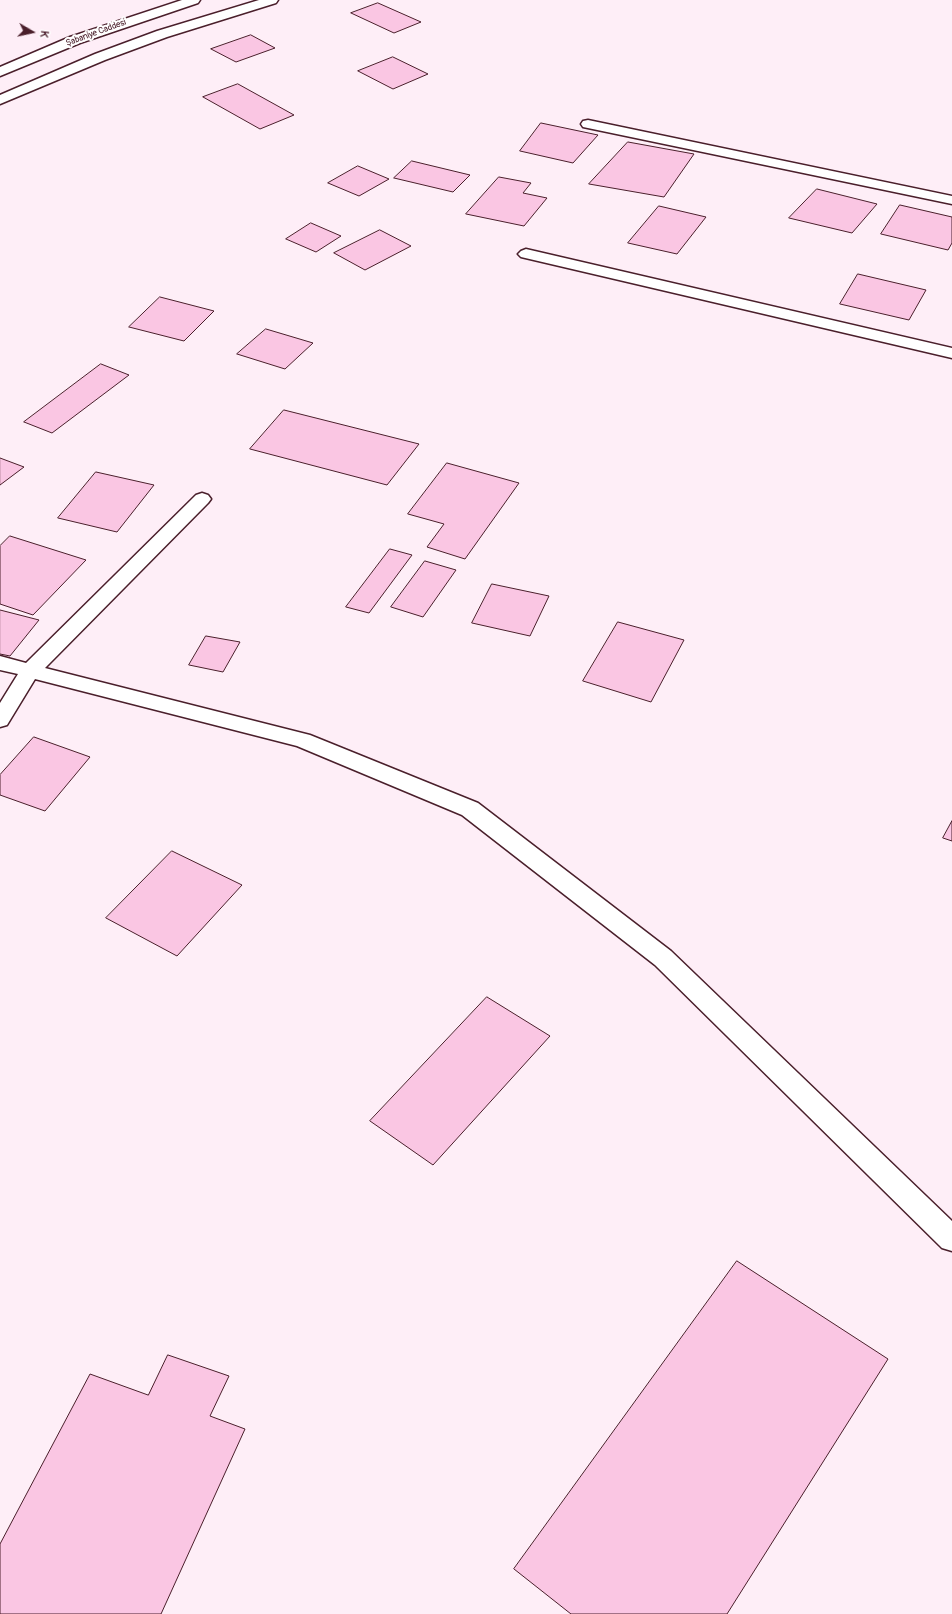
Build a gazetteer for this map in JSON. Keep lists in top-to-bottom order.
{
  "streets": {
    "main road": ["Şabaniye Caddesi"]
  },
  "north": "right"
}
